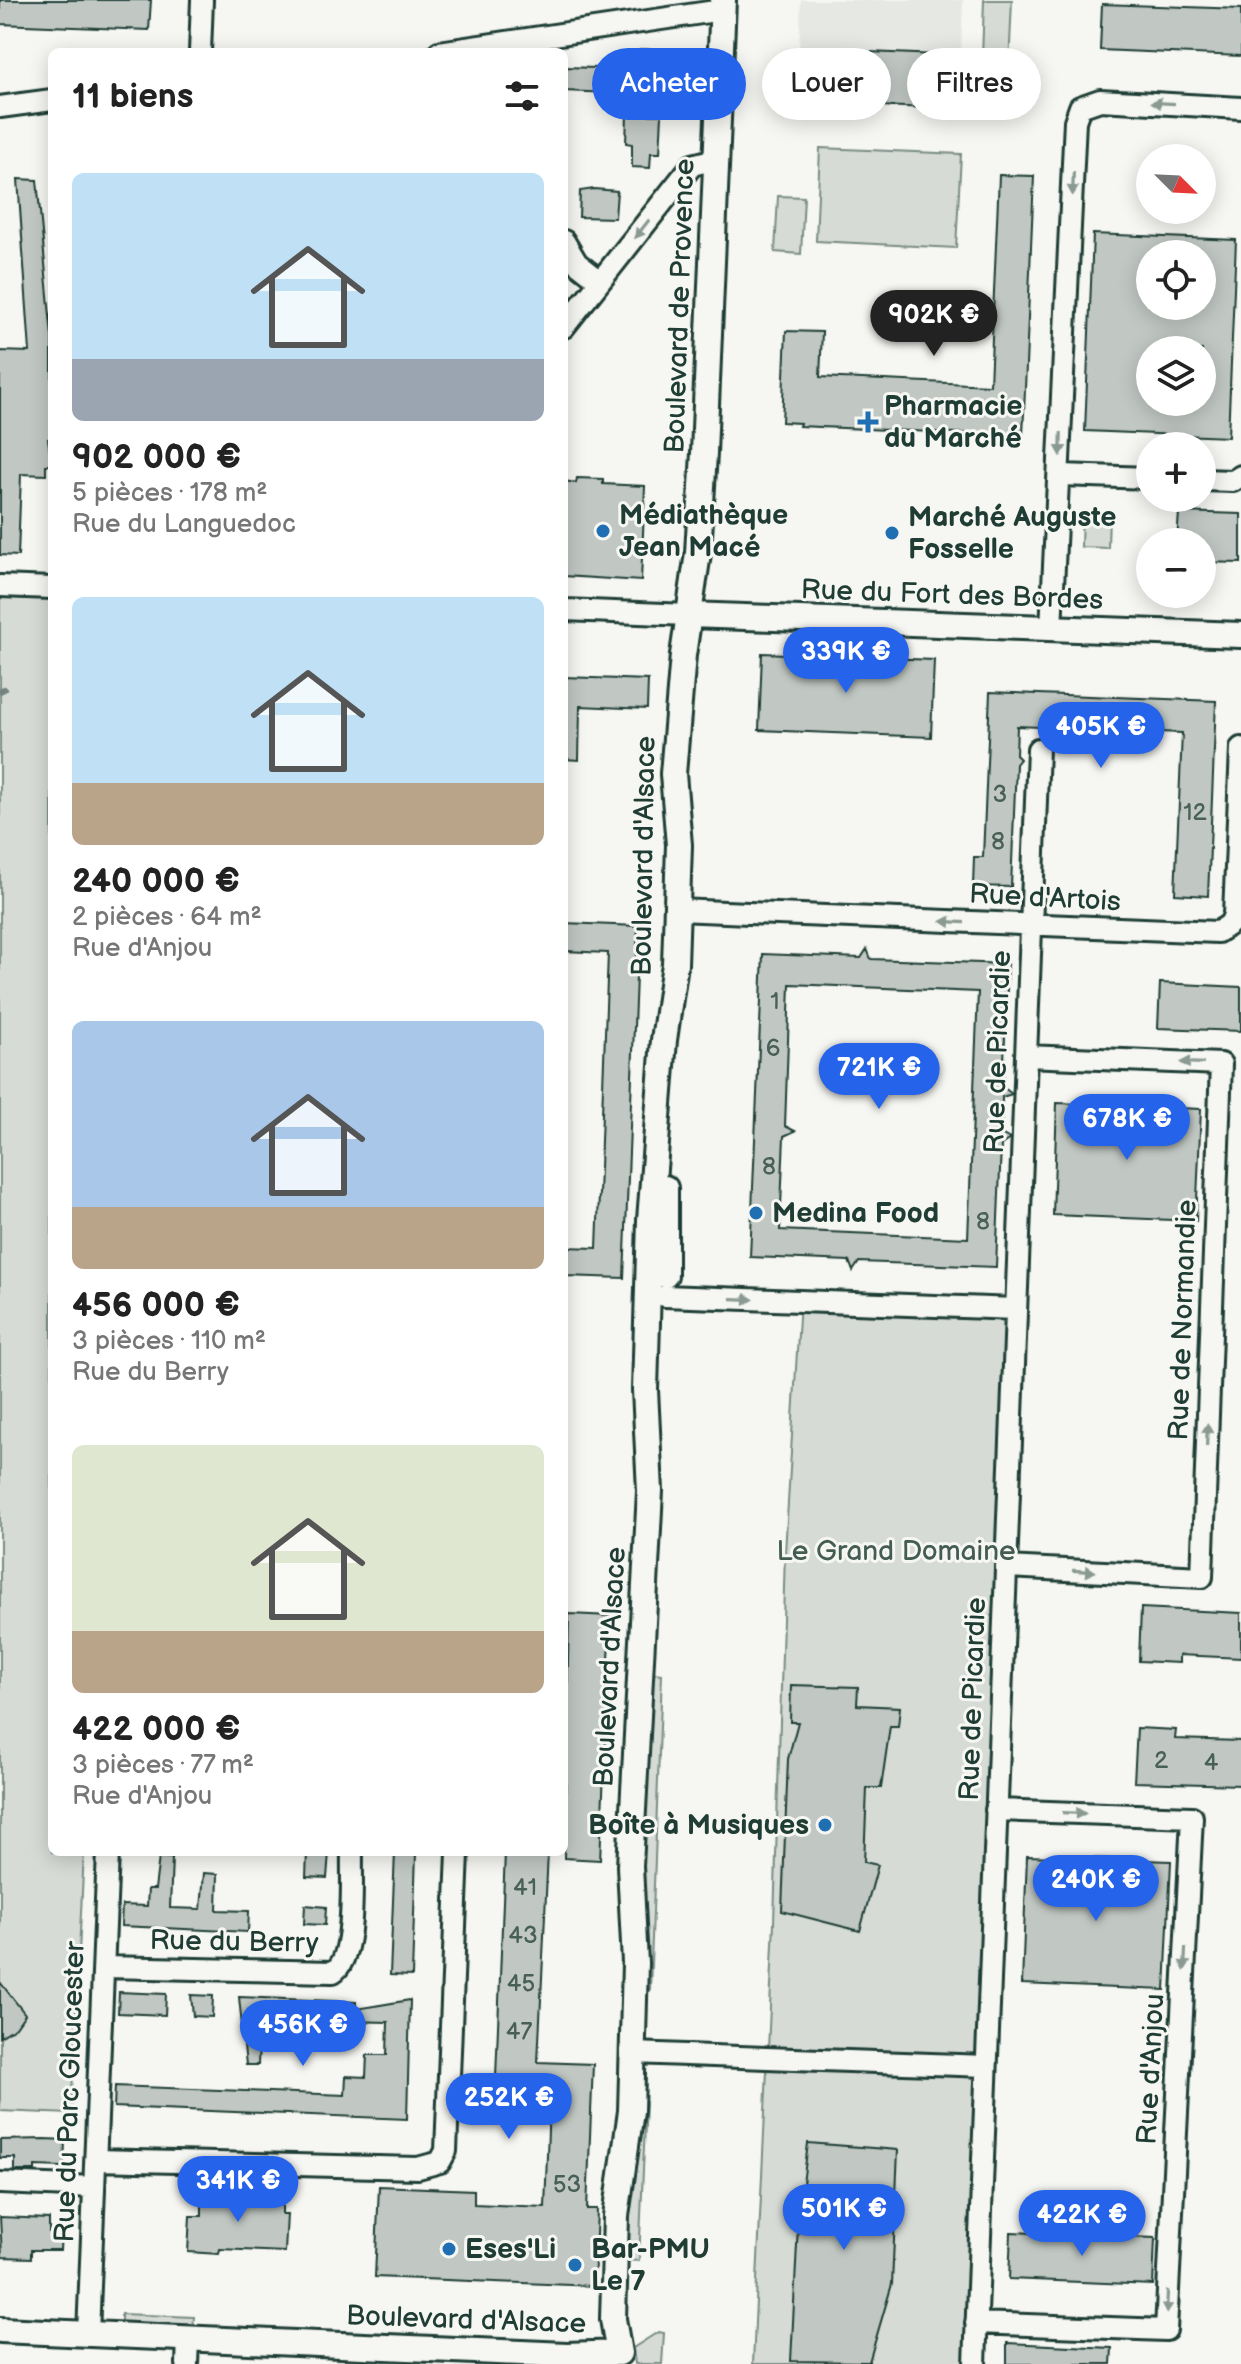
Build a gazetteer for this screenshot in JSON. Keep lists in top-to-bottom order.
{
  "streets": {
    "street": [
      "Boulevard de Provence",
      "Rue du Fort des Bordes",
      "Boulevard d'Alsace",
      "Rue d'Artois",
      "Rue de Picardie",
      "Rue de Normandie",
      "Rue du Berry",
      "Rue d'Anjou",
      "Rue du Parc Gloucester"
    ]
  },
  "crossings": [
    ["Boulevard de Provence", "Rue du Fort des Bordes"],
    ["Boulevard de Provence", "Boulevard d'Alsace"],
    ["Rue du Fort des Bordes", "Boulevard d'Alsace"],
    ["Boulevard d'Alsace", "Rue d'Artois"],
    ["Boulevard d'Alsace", "Rue du Parc Gloucester"],
    ["Rue d'Artois", "Rue de Picardie"],
    ["Rue de Picardie", "Rue de Normandie"],
    ["Rue de Picardie", "Rue d'Anjou"],
    ["Rue du Berry", "Rue du Parc Gloucester"]
  ],
  "one_way": ["Rue d'Artois"],
  "parks": ["Le Grand Domaine"],
  "places": {
    "health": ["Pharmacie du Marché"],
    "other": [
      "Médiathèque Jean Macé",
      "Marché Auguste Fosselle",
      "Medina Food",
      "Boîte à Musiques",
      "Eses'Li",
      "Bar-PMU Le 7"
    ]
  },
  "house_numbers": [
    "3",
    "12",
    "8",
    "1",
    "6",
    "8",
    "8",
    "2",
    "4",
    "41",
    "43",
    "45",
    "47",
    "53"
  ],
  "north": "bottom right",
  "page": {
    "chip": ["Acheter", "Louer", "Filtres"],
    "heading": "11 biens",
    "map_buttons": ["+", "−"],
    "list": [
      {
        "name": "902 000 €",
        "note": "5 pièces · 178 m² · Rue du Languedoc"
      },
      {
        "name": "240 000 €",
        "note": "2 pièces · 64 m² · Rue d'Anjou"
      },
      {
        "name": "456 000 €",
        "note": "3 pièces · 110 m² · Rue du Berry"
      },
      {
        "name": "422 000 €",
        "note": "3 pièces · 77 m² · Rue d'Anjou"
      }
    ],
    "price": [
      "902K €",
      "339K €",
      "405K €",
      "721K €",
      "678K €",
      "240K €",
      "456K €",
      "252K €",
      "341K €",
      "501K €",
      "422K €"
    ]
  }
}
